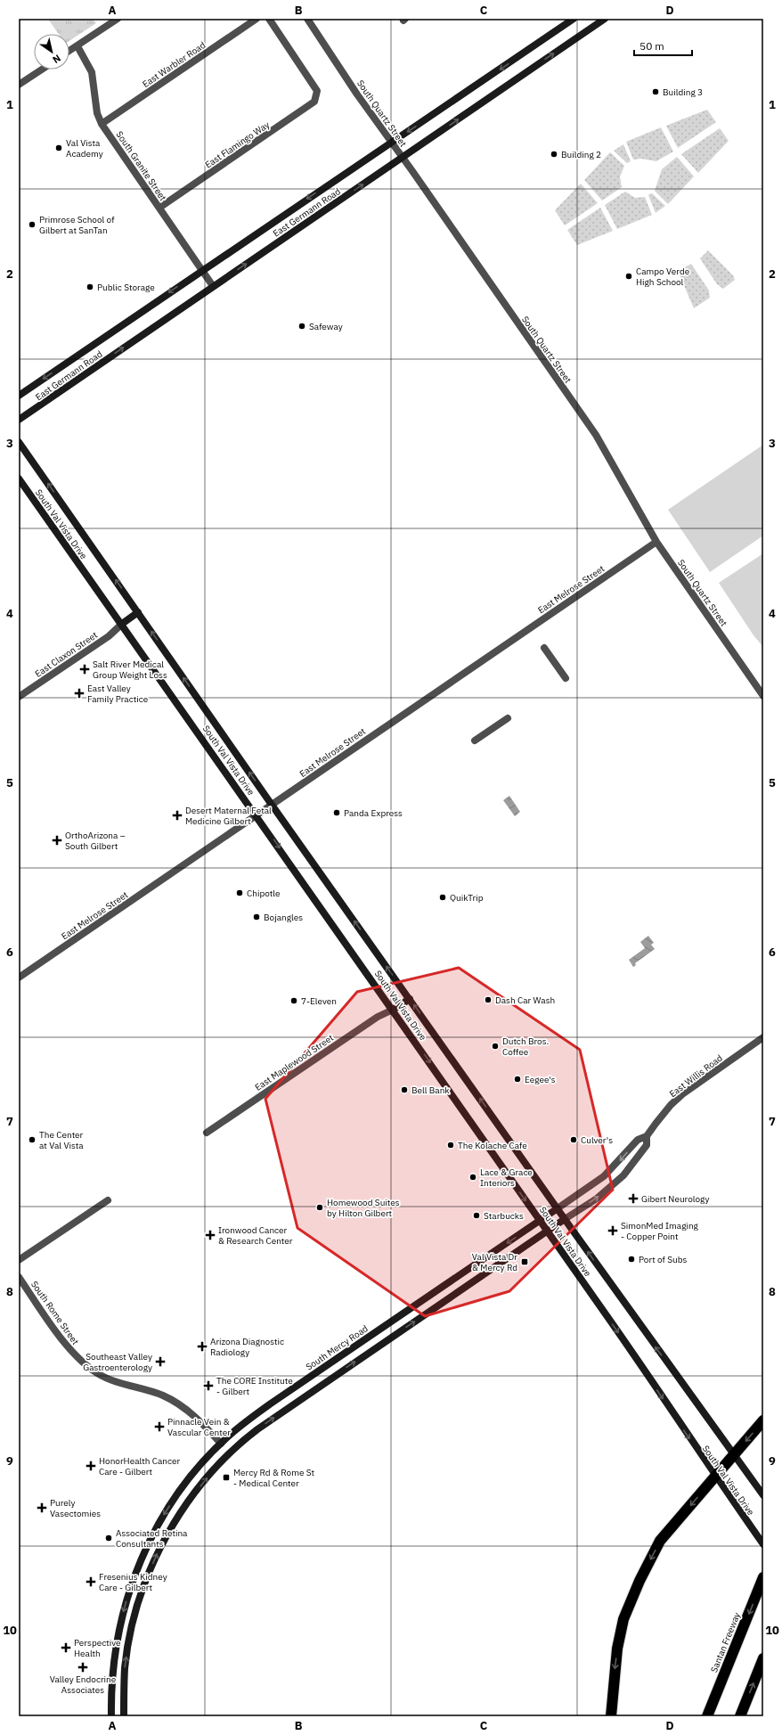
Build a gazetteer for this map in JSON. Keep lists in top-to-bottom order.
{
  "streets": {
    "highway": ["Santan Freeway"],
    "main road": ["East Germann Road", "South Val Vista Drive", "South Mercy Road"],
    "street": [
      "East Warbler Road",
      "South Quartz Street",
      "East Flamingo Way",
      "South Granite Street",
      "East Melrose Street",
      "East Claxon Street",
      "East Maplewood Street",
      "East Willis Road",
      "South Rome Street"
    ]
  },
  "crossings": [
    ["East Warbler Road", "South Granite Street"],
    ["South Quartz Street", "East Germann Road"],
    ["South Quartz Street", "East Melrose Street"],
    ["East Flamingo Way", "South Granite Street"],
    ["South Granite Street", "East Germann Road"],
    ["South Val Vista Drive", "East Melrose Street"],
    ["South Val Vista Drive", "East Claxon Street"],
    ["South Val Vista Drive", "East Maplewood Street"],
    ["South Val Vista Drive", "East Willis Road"],
    ["South Val Vista Drive", "South Mercy Road"],
    ["East Willis Road", "South Mercy Road"],
    ["South Rome Street", "South Mercy Road"]
  ],
  "places": {
    "other": [
      "Building 3",
      "Val Vista Academy",
      "Building 2",
      "Primrose School of Gilbert at SanTan",
      "Campo Verde High School",
      "Public Storage",
      "Safeway",
      "Panda Express",
      "Chipotle",
      "QuikTrip",
      "Bojangles",
      "Dash Car Wash",
      "7-Eleven",
      "Dutch Bros. Coffee",
      "Eegee's",
      "Bell Bank",
      "The Center at Val Vista",
      "Culver's",
      "The Kolache Cafe",
      "Lace & Grace Interiors",
      "Homewood Suites by Hilton Gilbert",
      "Starbucks",
      "Port of Subs",
      "Associated Retina Consultants"
    ],
    "health": [
      "Salt River Medical Group Weight Loss",
      "East Valley Family Practice",
      "Desert Maternal Fetal Medicine Gilbert",
      "OrthoArizona – South Gilbert",
      "Gibert Neurology",
      "SimonMed Imaging - Copper Point",
      "Ironwood Cancer & Research Center",
      "Arizona Diagnostic Radiology",
      "Southeast Valley Gastroenterology",
      "The CORE Institute - Gilbert",
      "Pinnacle Vein & Vascular Center",
      "HonorHealth Cancer Care - Gilbert",
      "Purely Vasectomies",
      "Fresenius Kidney Care - Gilbert",
      "Perspective Health",
      "Valley Endocrine Associates"
    ],
    "transit": ["Val Vista Dr & Mercy Rd", "Mercy Rd & Rome St - Medical Center"]
  },
  "scale_bar": "50 m",
  "north": "bottom right",
  "grid": {
    "columns": [
      "A",
      "B",
      "C",
      "D"
    ],
    "rows": [
      "1",
      "2",
      "3",
      "4",
      "5",
      "6",
      "7",
      "8",
      "9",
      "10"
    ]
  }
}
